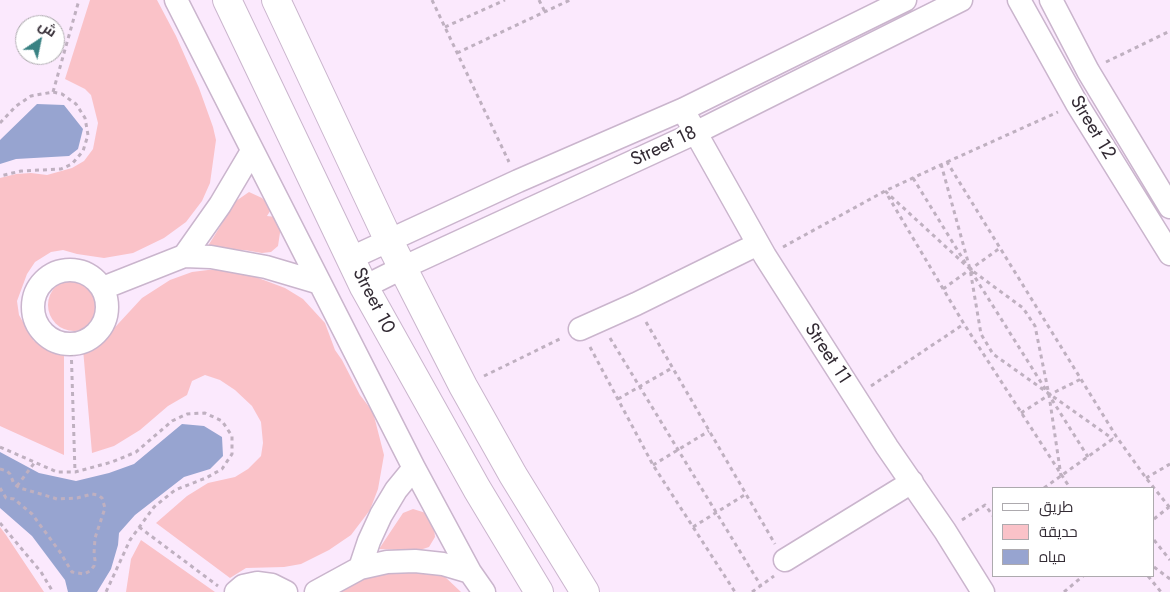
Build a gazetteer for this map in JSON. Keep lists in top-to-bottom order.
{
  "streets": {
    "street": [
      "Street 12",
      "Street 18",
      "Street 10",
      "Street 11"
    ]
  },
  "crossings": [
    ["Street 18", "Street 10"],
    ["Street 18", "Street 11"]
  ],
  "legend": ["طريق", "حديقة", "مياه"],
  "north": "top right"
}
